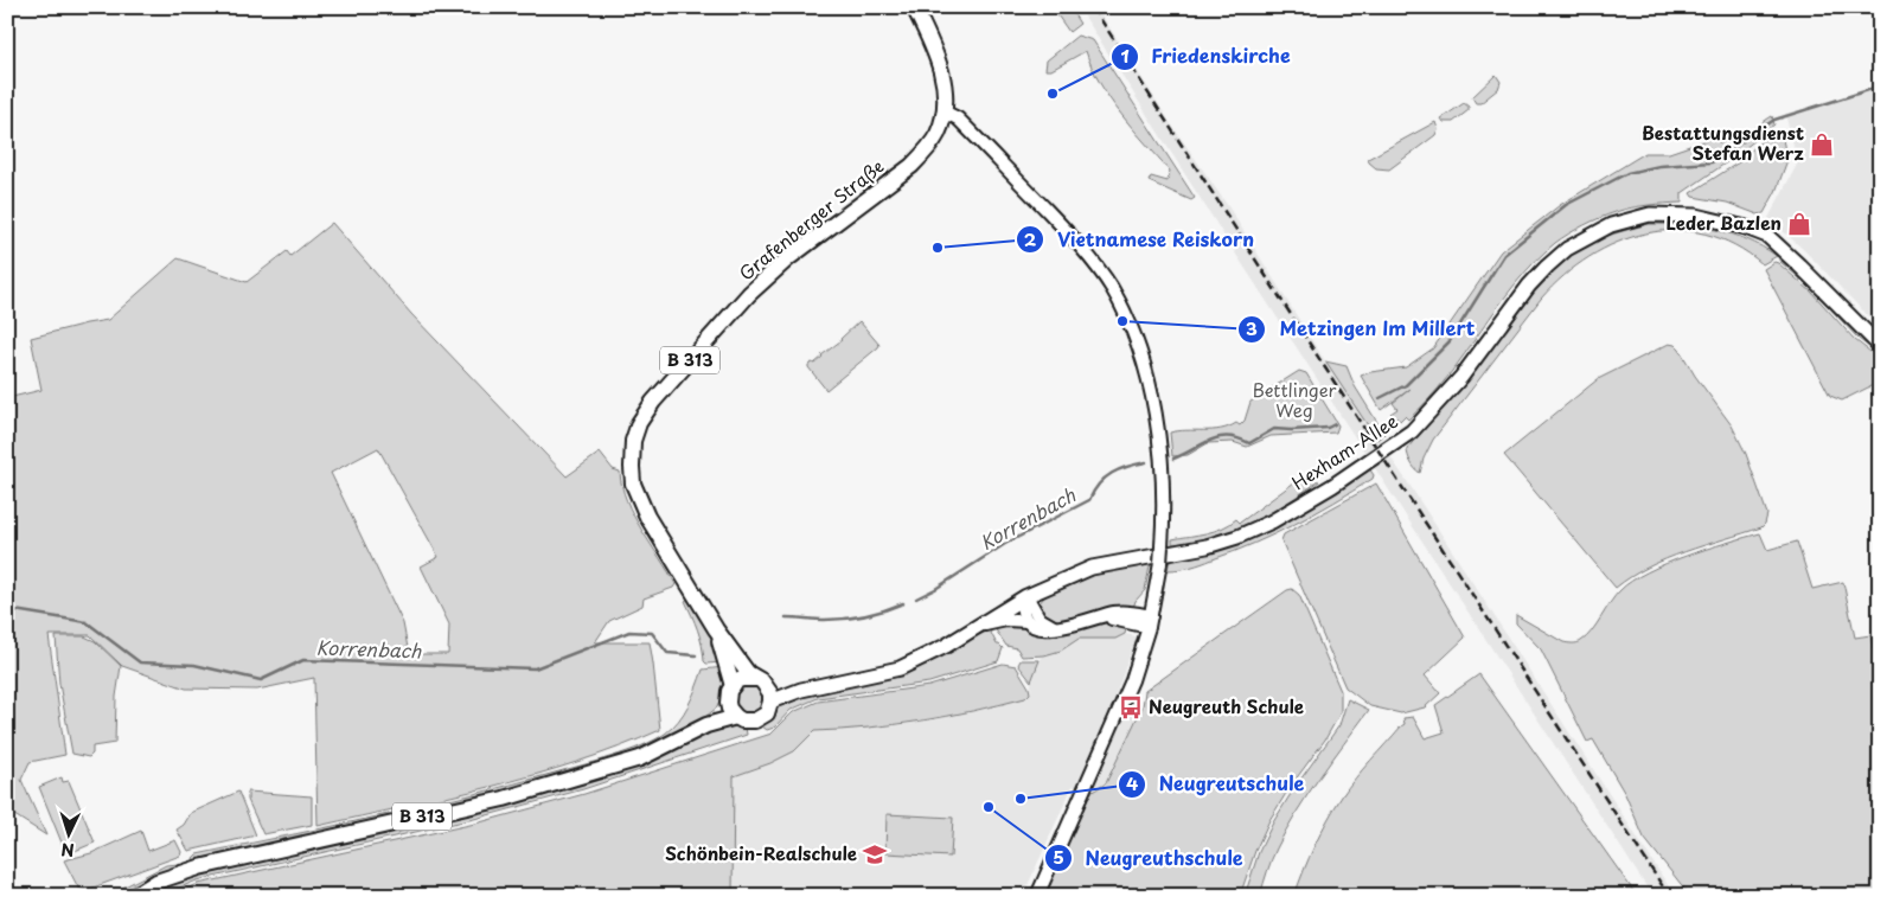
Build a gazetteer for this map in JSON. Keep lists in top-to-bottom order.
{
  "streets": {
    "main road": ["Grafenberger Straße", "B 313", "Hexham-Allee"]
  },
  "crossings": [
    ["Grafenberger Straße", "B 313"],
    ["Grafenberger Straße", "Hexham-Allee"],
    ["B 313", "Hexham-Allee"]
  ],
  "water": ["Korrenbach"],
  "parks": ["Bettlinger Weg"],
  "places": {
    "other": [
      "Friedenskirche",
      "Vietnamese Reiskorn",
      "Metzingen Im Millert",
      "Neugreutschule",
      "Neugreuthschule"
    ],
    "shop": ["Bestattungsdienst Stefan Werz", "Leder Bazlen"],
    "bus stop": ["Neugreuth Schule"],
    "school or university": ["Schönbein-Realschule"]
  },
  "north": "bottom"
}
